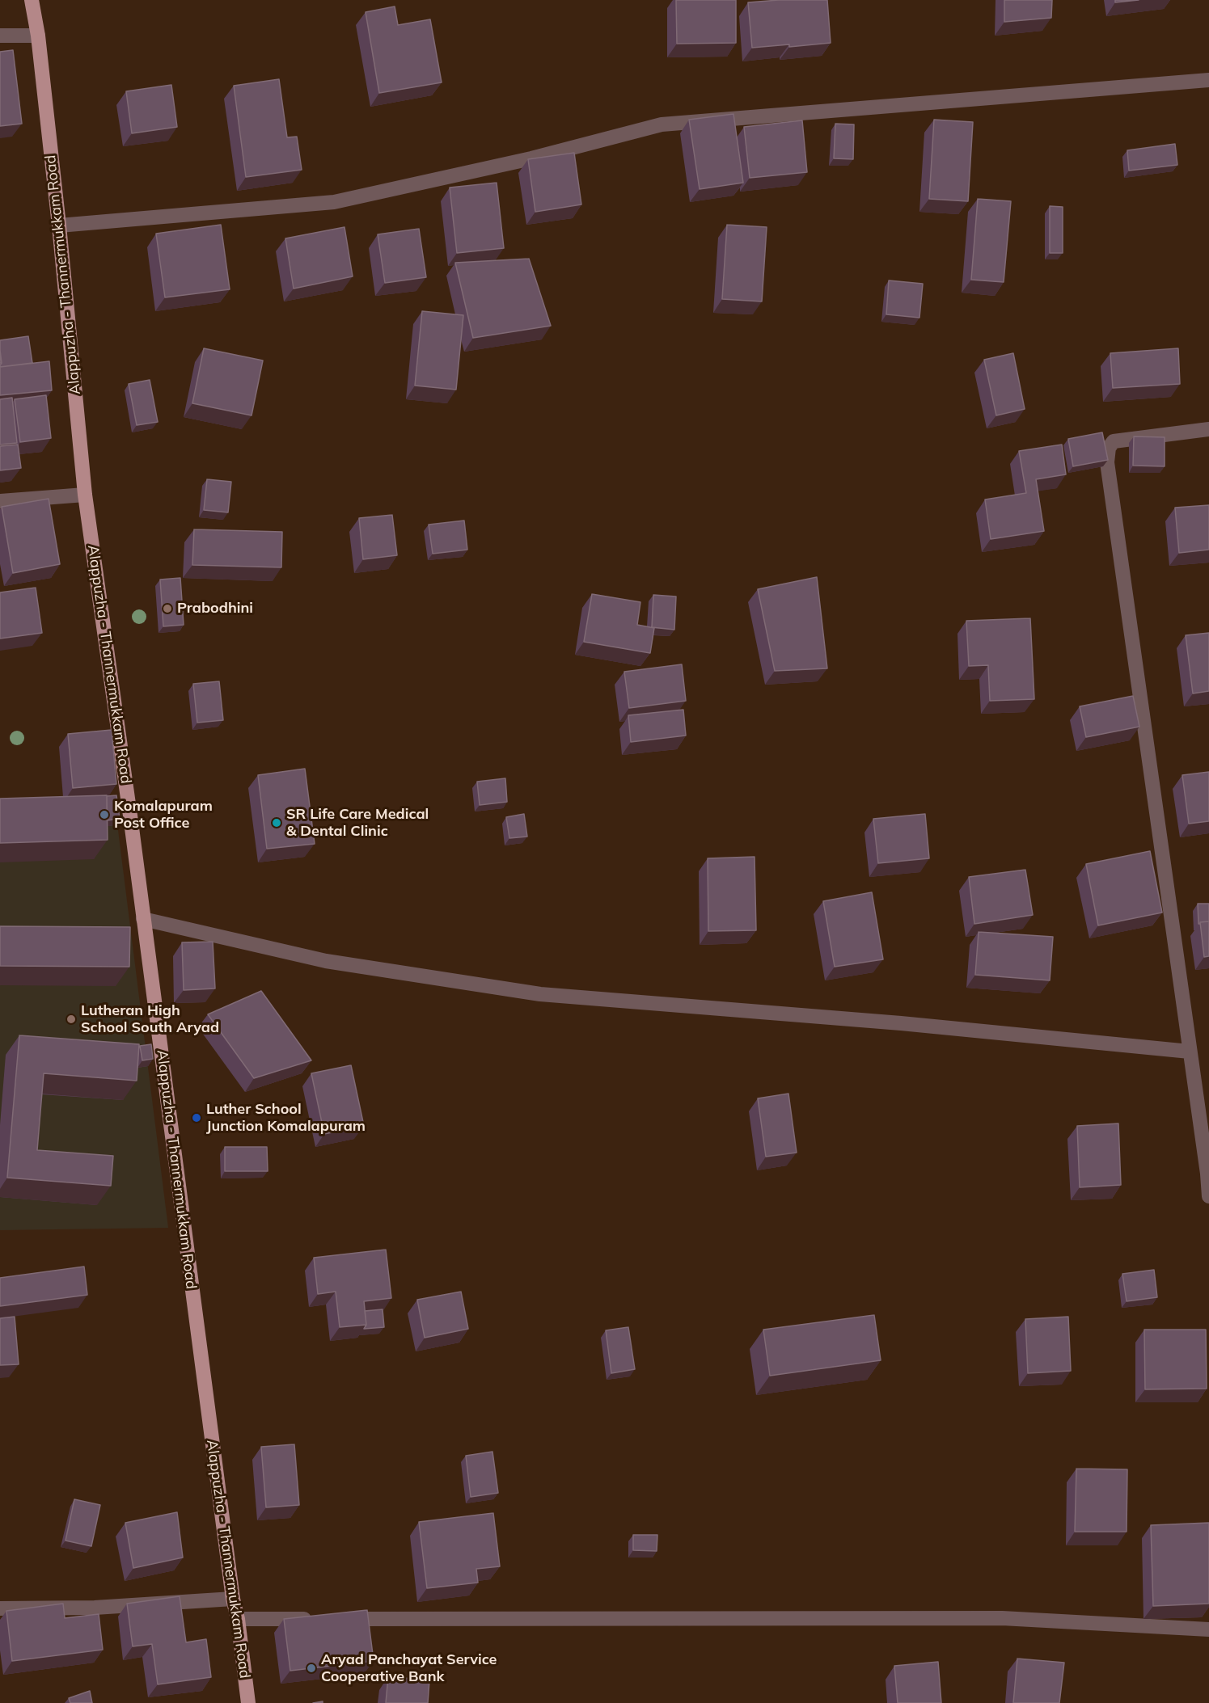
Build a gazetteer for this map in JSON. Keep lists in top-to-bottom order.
{
  "streets": {
    "main road": ["Alappuzha - Thannermukkam Road"]
  },
  "places": [
    "Prabodhini",
    "Komalapuram Post Office",
    "SR Life Care Medical & Dental Clinic",
    "Lutheran High School South Aryad",
    "Luther School Junction Komalapuram",
    "Aryad Panchayat Service Cooperative Bank"
  ]
}
